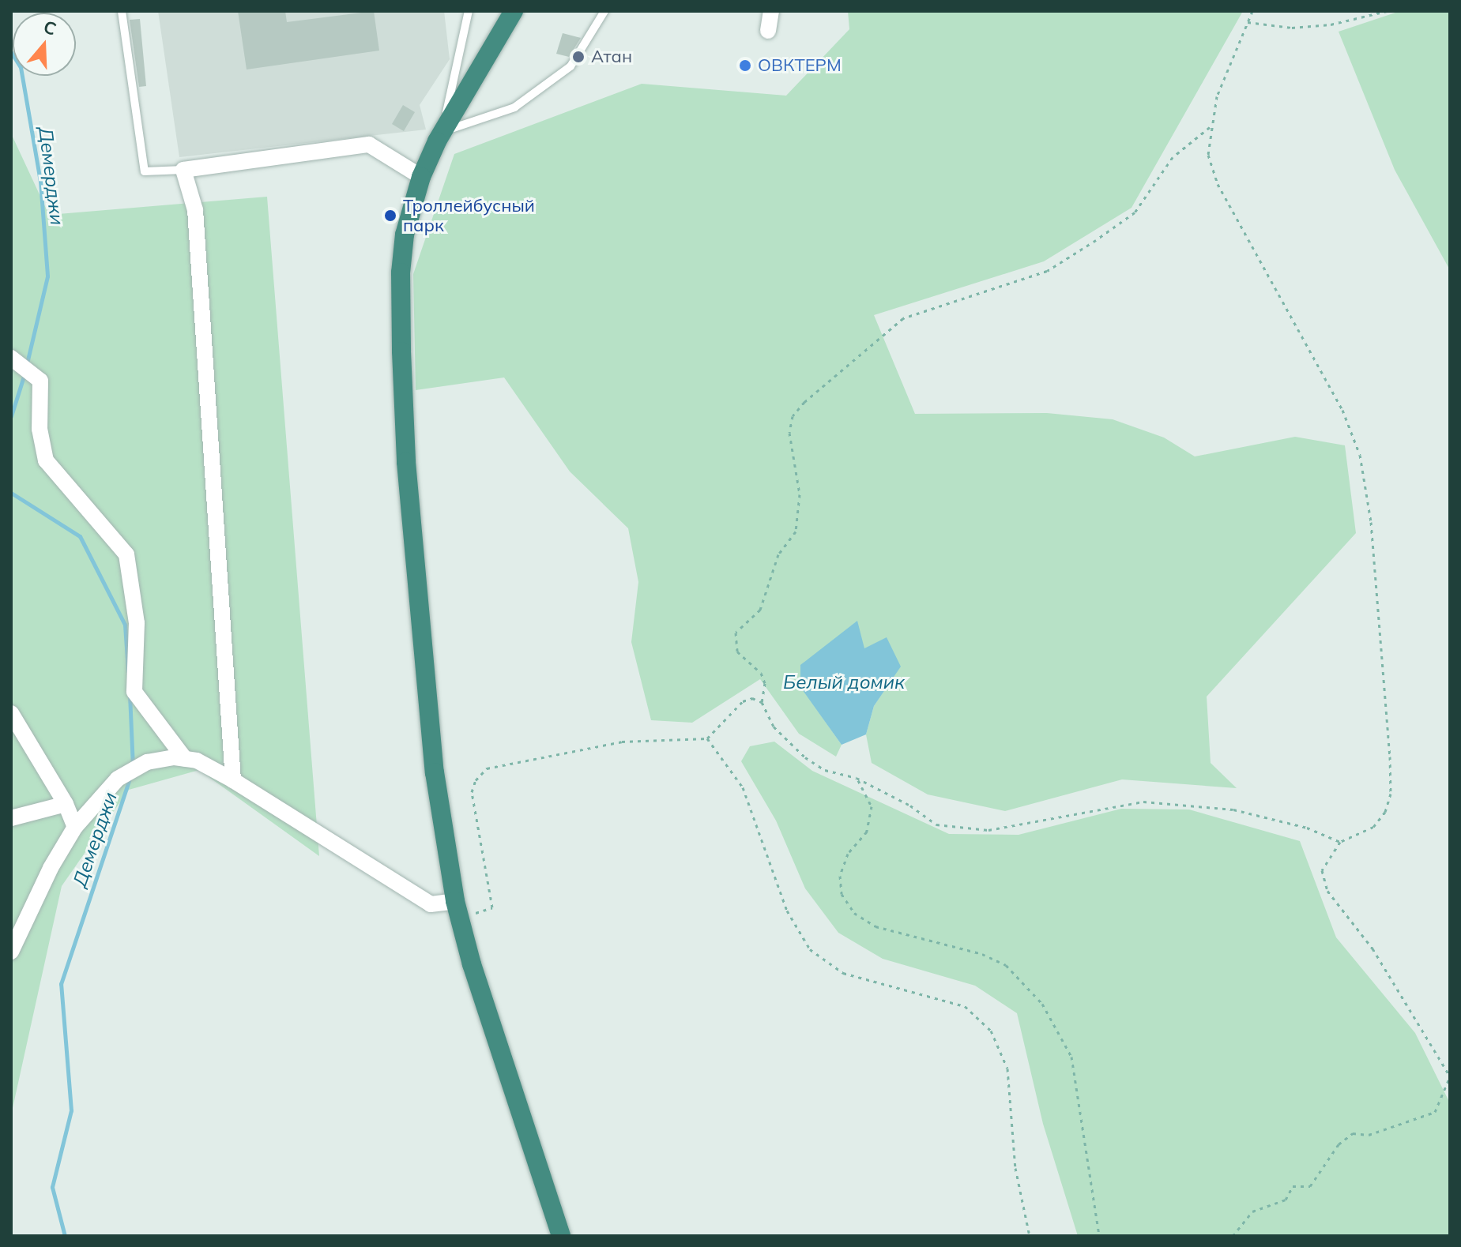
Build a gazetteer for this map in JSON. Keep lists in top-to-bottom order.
{
  "water": ["Демерджи", "Белый домик"],
  "places": ["Атан", "ОВКТЕРМ", "Троллейбусный парк"],
  "north": "top"
}
